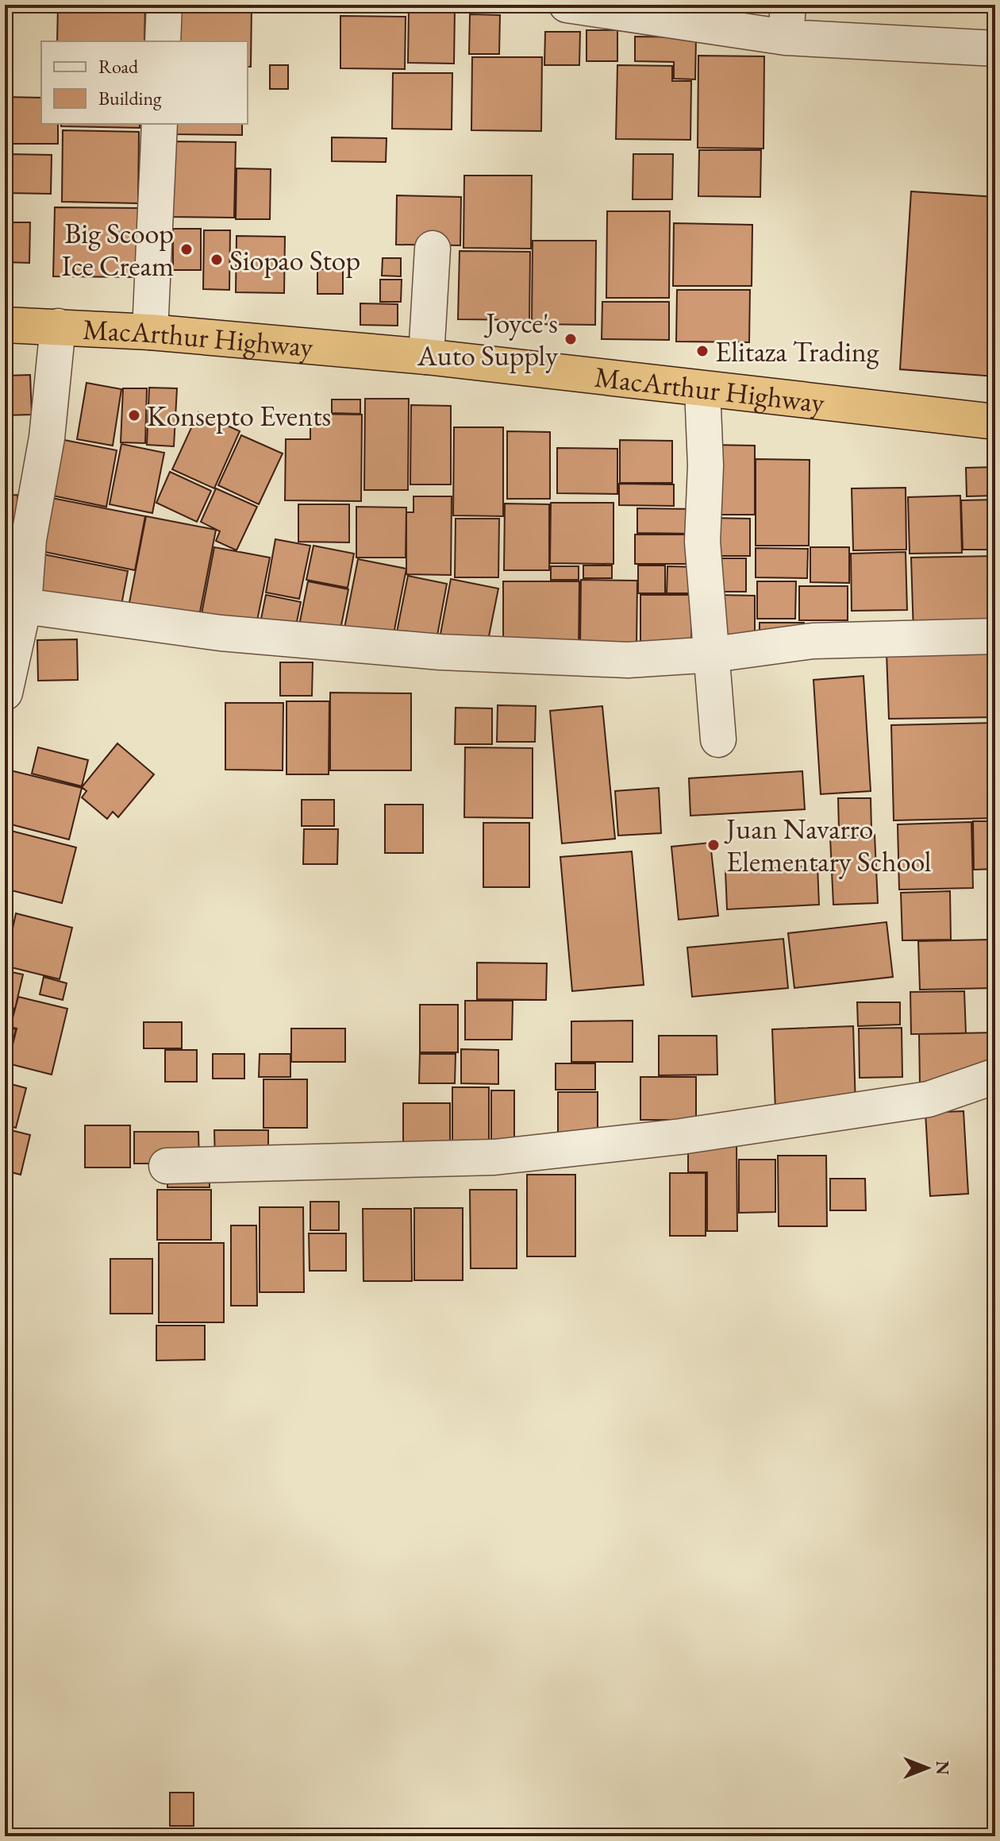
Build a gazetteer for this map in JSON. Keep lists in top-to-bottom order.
{
  "streets": {
    "highway": ["MacArthur Highway"]
  },
  "places": [
    "Big Scoop Ice Cream",
    "Siopao Stop",
    "Joyce's Auto Supply",
    "Elitaza Trading",
    "Konsepto Events",
    "Juan Navarro Elementary School"
  ],
  "legend": ["Road", "Building"],
  "north": "right"
}
